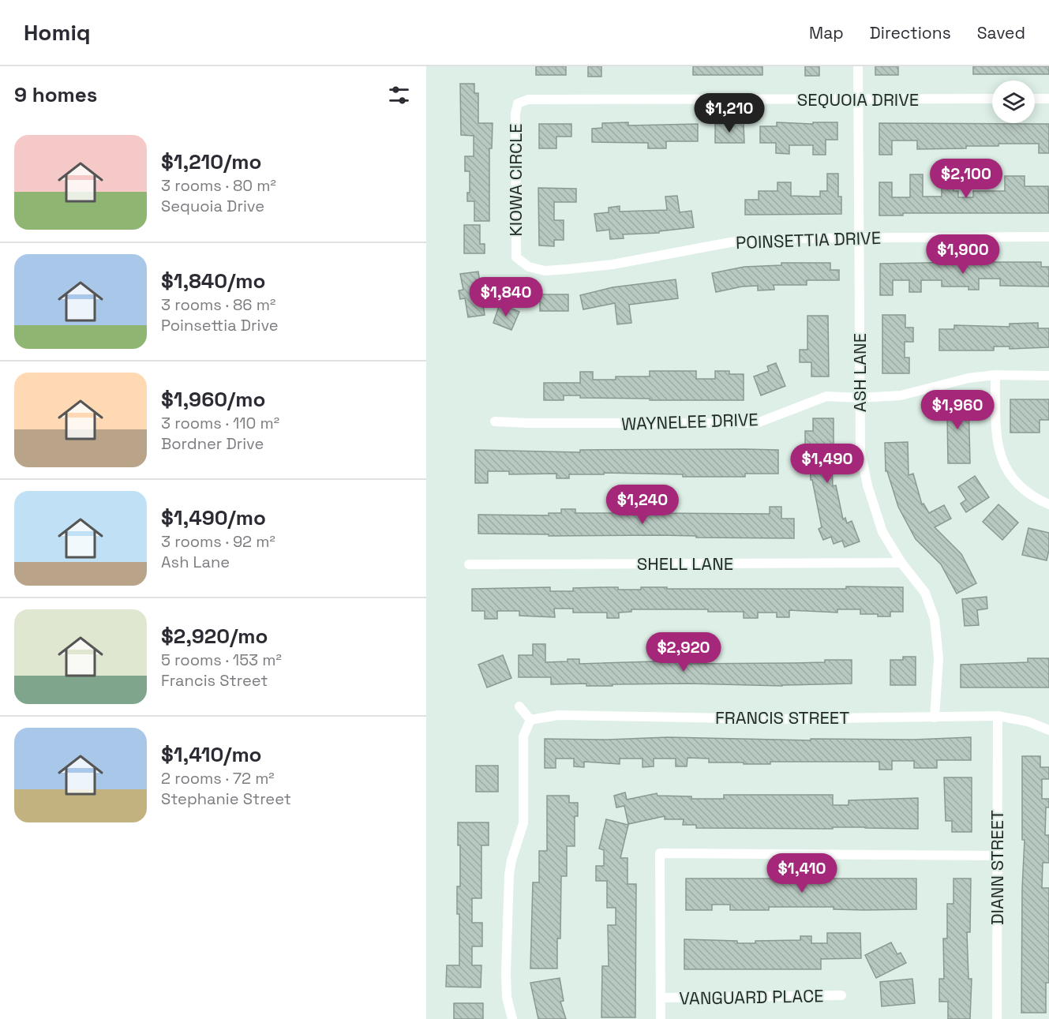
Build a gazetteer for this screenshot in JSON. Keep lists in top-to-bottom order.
{
  "streets": {
    "street": [
      "SEQUOIA DRIVE",
      "KIOWA CIRCLE",
      "POINSETTIA DRIVE",
      "ASH LANE",
      "WAYNELEE DRIVE",
      "SHELL LANE",
      "FRANCIS STREET",
      "DIANN STREET",
      "VANGUARD PLACE"
    ]
  },
  "crossings": [
    ["SEQUOIA DRIVE", "KIOWA CIRCLE"],
    ["SEQUOIA DRIVE", "ASH LANE"],
    ["KIOWA CIRCLE", "POINSETTIA DRIVE"],
    ["POINSETTIA DRIVE", "ASH LANE"],
    ["ASH LANE", "WAYNELEE DRIVE"],
    ["ASH LANE", "SHELL LANE"],
    ["ASH LANE", "FRANCIS STREET"],
    ["FRANCIS STREET", "DIANN STREET"]
  ],
  "page": {
    "header": "Homiq",
    "nav": ["Map", "Directions", "Saved"],
    "heading": "9 homes",
    "price": [
      "$1,210",
      "$2,100",
      "$1,900",
      "$1,840",
      "$1,960",
      "$1,490",
      "$1,240",
      "$2,920",
      "$1,410"
    ],
    "list": [
      {
        "name": "$1,210/mo",
        "note": "3 rooms · 80 m² · Sequoia Drive"
      },
      {
        "name": "$1,840/mo",
        "note": "3 rooms · 86 m² · Poinsettia Drive"
      },
      {
        "name": "$1,960/mo",
        "note": "3 rooms · 110 m² · Bordner Drive"
      },
      {
        "name": "$1,490/mo",
        "note": "3 rooms · 92 m² · Ash Lane"
      },
      {
        "name": "$2,920/mo",
        "note": "5 rooms · 153 m² · Francis Street"
      },
      {
        "name": "$1,410/mo",
        "note": "2 rooms · 72 m² · Stephanie Street"
      }
    ]
  }
}
